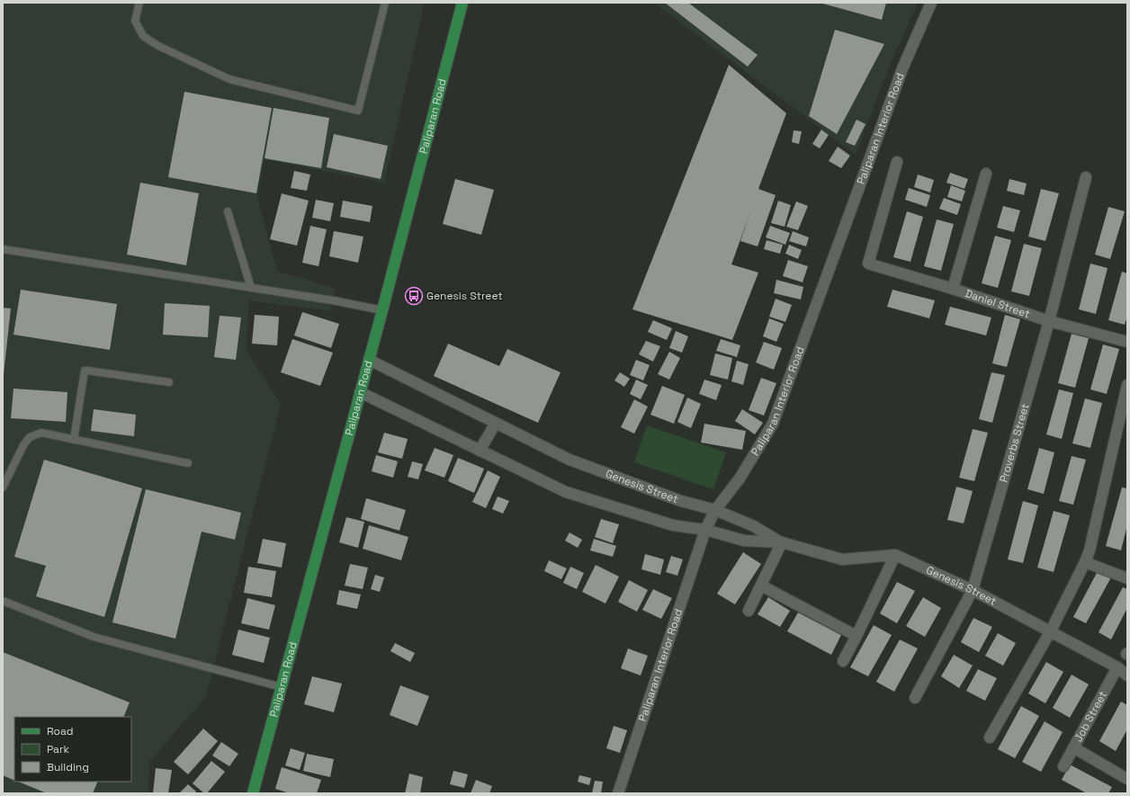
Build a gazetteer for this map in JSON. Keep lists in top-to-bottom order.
{
  "streets": {
    "main road": ["Paliparan Road"],
    "street": [
      "Paliparan Interior Road",
      "Daniel Street",
      "Proverbs Street",
      "Genesis Street",
      "Job Street"
    ]
  },
  "crossings": [
    ["Paliparan Road", "Genesis Street"],
    ["Paliparan Interior Road", "Genesis Street"],
    ["Daniel Street", "Proverbs Street"],
    ["Proverbs Street", "Genesis Street"],
    ["Genesis Street", "Job Street"]
  ],
  "places": {
    "bus stop": ["Genesis Street"]
  },
  "legend": ["Road", "Park", "Building"]
}
